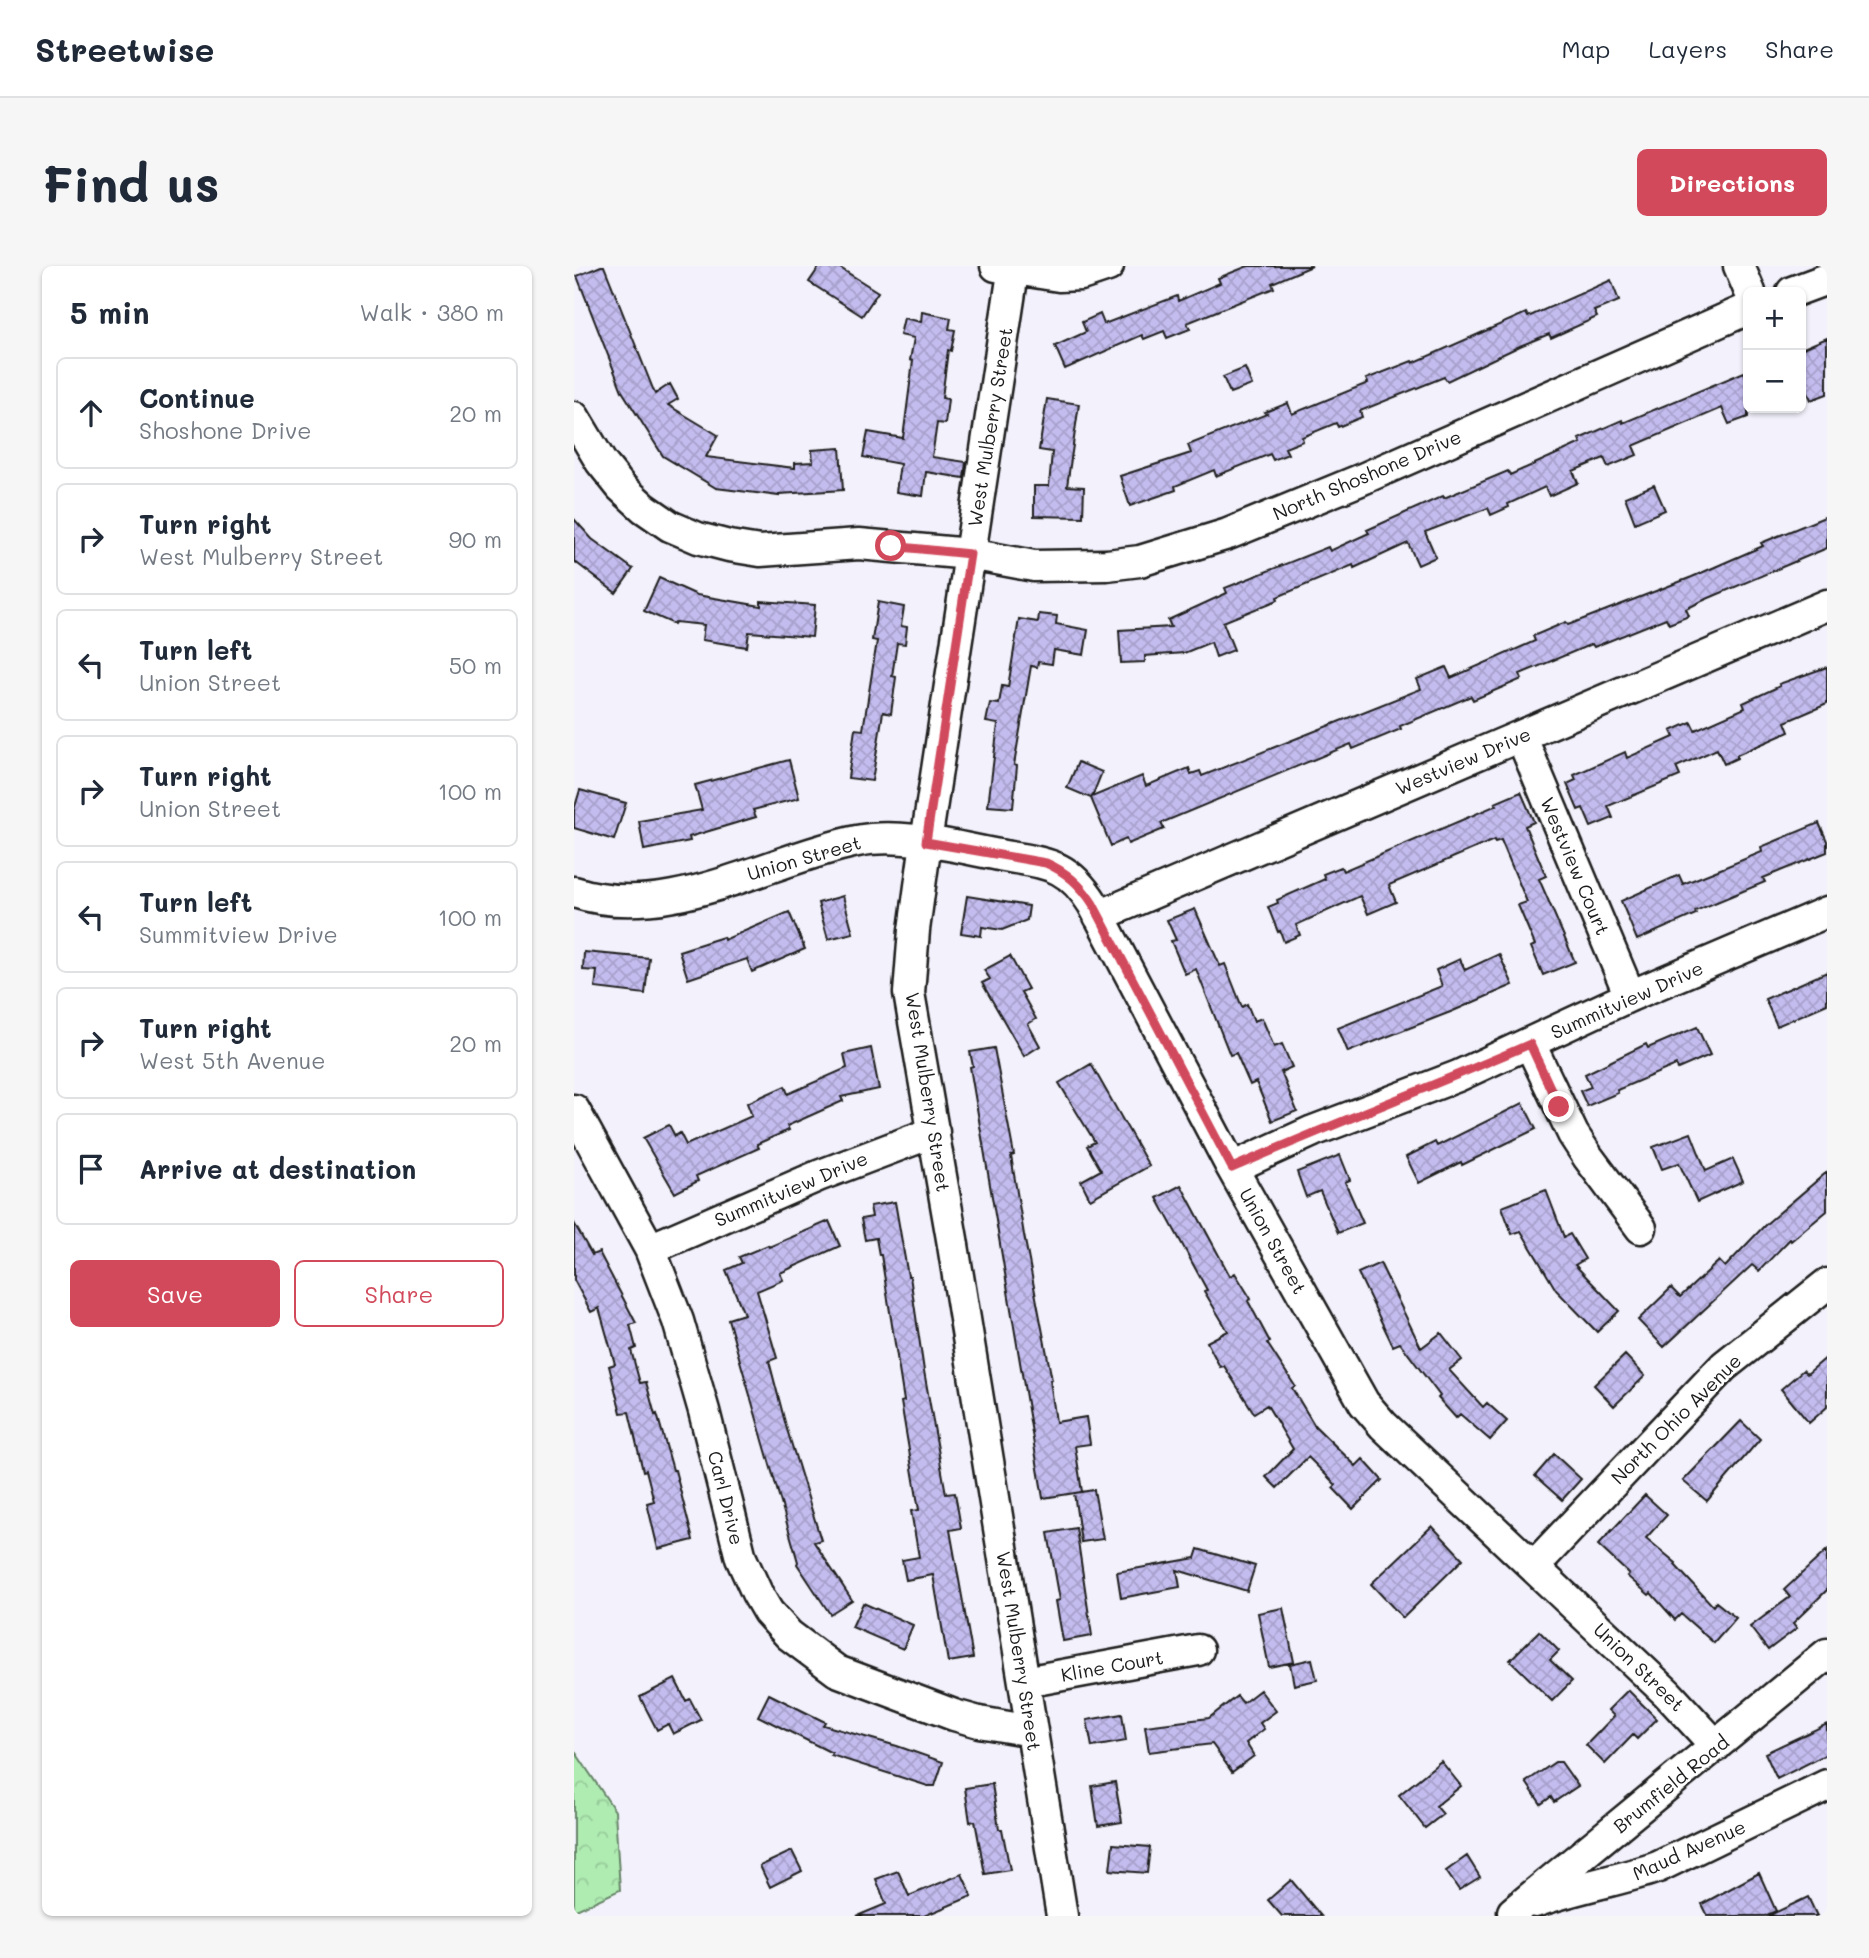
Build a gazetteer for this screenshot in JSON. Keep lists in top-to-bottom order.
{
  "streets": {
    "street": [
      "West Mulberry Street",
      "North Shoshone Drive",
      "Westview Drive",
      "Union Street",
      "Westview Court",
      "Summitview Drive",
      "North Ohio Avenue",
      "Carl Drive",
      "Kline Court",
      "Brumfield Road",
      "Maud Avenue"
    ]
  },
  "crossings": [
    ["West Mulberry Street", "North Shoshone Drive"],
    ["West Mulberry Street", "Union Street"],
    ["West Mulberry Street", "Summitview Drive"],
    ["West Mulberry Street", "Carl Drive"],
    ["West Mulberry Street", "Kline Court"],
    ["Westview Drive", "Union Street"],
    ["Westview Drive", "Westview Court"],
    ["Union Street", "Summitview Drive"],
    ["Union Street", "North Ohio Avenue"],
    ["Union Street", "Brumfield Road"],
    ["Westview Court", "Summitview Drive"],
    ["Summitview Drive", "Carl Drive"],
    ["Brumfield Road", "Maud Avenue"]
  ],
  "page": {
    "header": "Streetwise",
    "nav": ["Map", "Layers", "Share"],
    "buttons": [
      "Directions",
      ["Save", "Share"]
    ],
    "title": "Find us",
    "heading": ["5 min", "Walk · 380 m"],
    "map_buttons": ["+", "−"],
    "list": [
      ["Continue", "Shoshone Drive", "20 m"],
      ["Turn right", "West Mulberry Street", "90 m"],
      ["Turn left", "Union Street", "50 m"],
      ["Turn right", "Union Street", "100 m"],
      ["Turn left", "Summitview Drive", "100 m"],
      ["Turn right", "West 5th Avenue", "20 m"],
      "Arrive at destination"
    ]
  }
}
